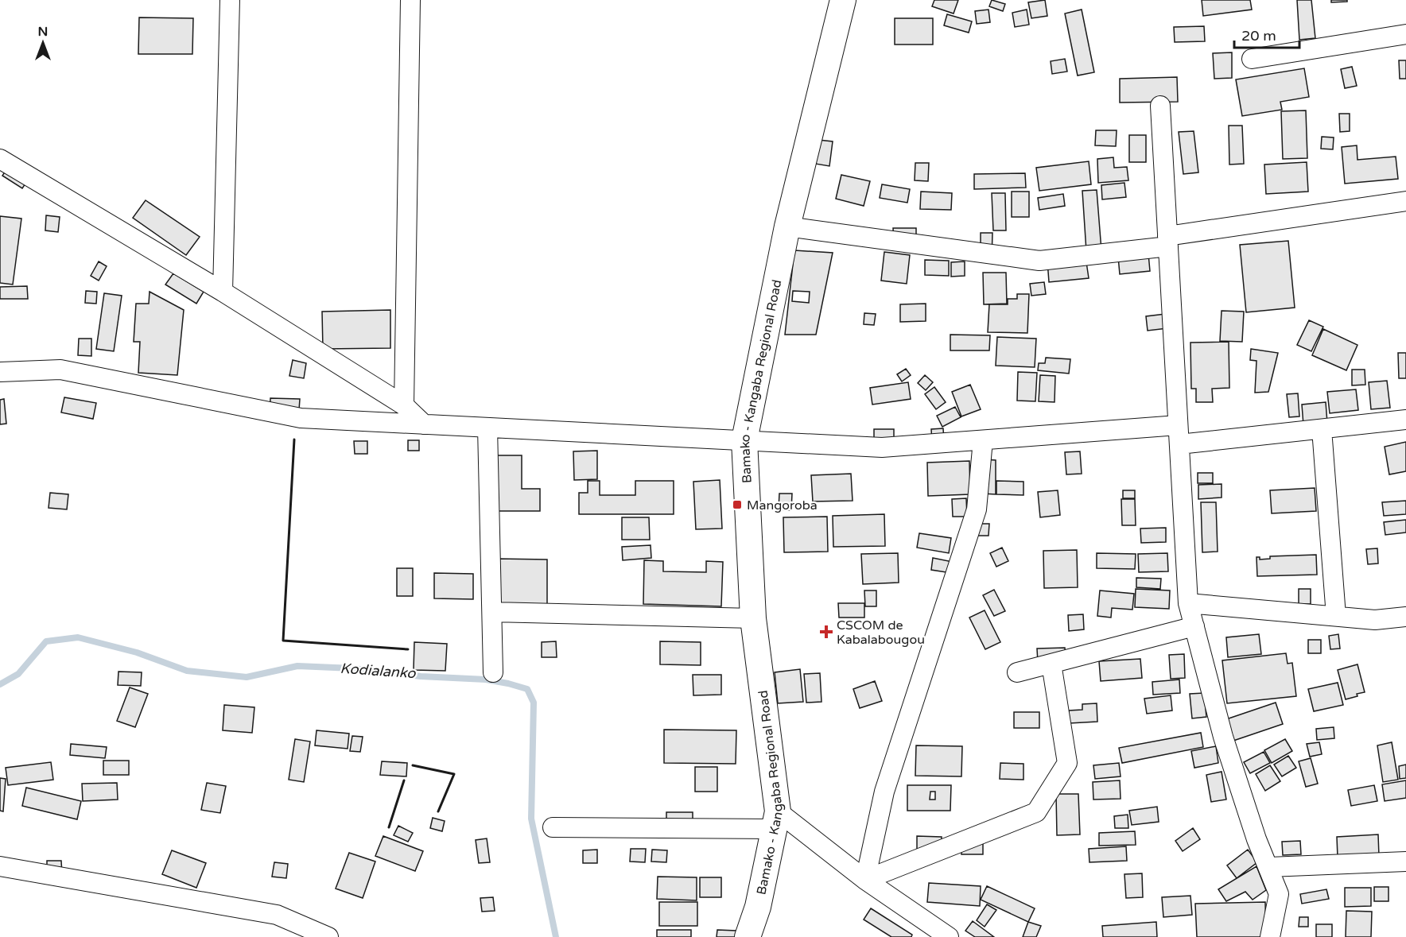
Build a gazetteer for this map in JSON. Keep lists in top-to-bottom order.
{
  "streets": {
    "street": ["Bamako - Kangaba Regional Road"]
  },
  "water": ["Kodialanko"],
  "places": {
    "transit": ["Mangoroba"],
    "health": ["CSCOM de Kabalabougou"]
  },
  "scale_bar": "20 m",
  "north": "top"
}
